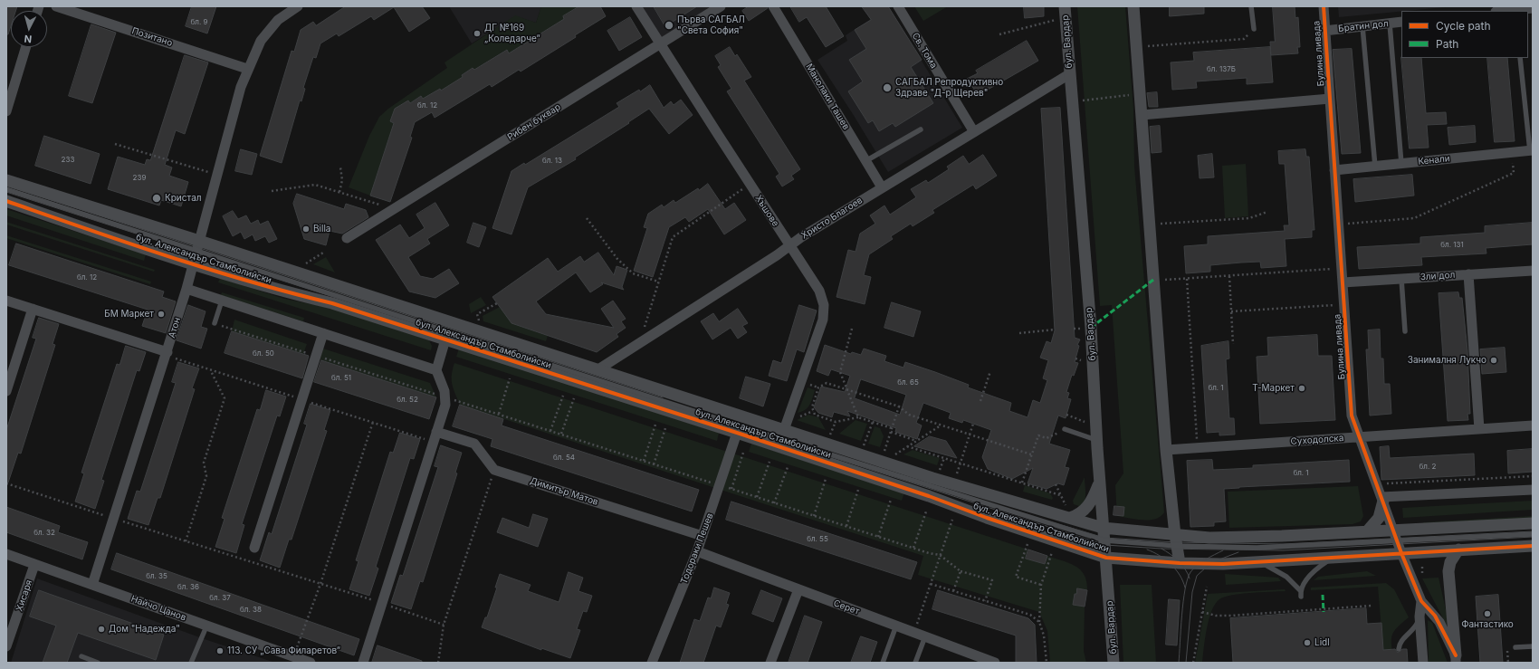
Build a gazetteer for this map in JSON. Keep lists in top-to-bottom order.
{
  "streets": {
    "street": [
      "Братин дол",
      "Позитано",
      "бул. Вардар",
      "Св. Тома",
      "Булина ливада",
      "Манолаки Ташев",
      "Рибен буквар",
      "Кенали",
      "Хъшове",
      "Христо Благоев",
      "бул. Александър Стамболийски",
      "Зли дол",
      "Атон",
      "Суходолска",
      "Димитър Матов",
      "Тодораки Пешев",
      "Хисаря",
      "Серет",
      "Найчо Цанов"
    ]
  },
  "crossings": [
    ["Братин дол", "Булина ливада"],
    ["Позитано", "Атон"],
    ["бул. Вардар", "Христо Благоев"],
    ["бул. Вардар", "бул. Александър Стамболийски"],
    ["Св. Тома", "Христо Благоев"],
    ["Булина ливада", "Кенали"],
    ["Булина ливада", "бул. Александър Стамболийски"],
    ["Булина ливада", "Зли дол"],
    ["Булина ливада", "Суходолска"],
    ["Манолаки Ташев", "Христо Благоев"],
    ["Рибен буквар", "Хъшове"],
    ["Хъшове", "Христо Благоев"],
    ["Хъшове", "бул. Александър Стамболийски"],
    ["Христо Благоев", "бул. Александър Стамболийски"],
    ["бул. Александър Стамболийски", "Атон"],
    ["бул. Александър Стамболийски", "Тодораки Пешев"],
    ["Атон", "Найчо Цанов"],
    ["Димитър Матов", "Тодораки Пешев"],
    ["Тодораки Пешев", "Серет"],
    ["Хисаря", "Найчо Цанов"]
  ],
  "places": [
    "Първа САГБАЛ \"Света София\"",
    "ДГ №169 „Коледарче“",
    "САГБАЛ Репродуктивно Здраве \"Д-р Щерев\"",
    "Кристал",
    "Billa",
    "БМ Маркет",
    "Занималня Лукчо",
    "Т-Маркет",
    "Фантастико",
    "Дом \"Надежда\"",
    "Lidl",
    "113. СУ „Сава Филаретов“"
  ],
  "house_numbers": [
    "бл. 9",
    "бл. 137Б",
    "бл. 12",
    "233",
    "бл. 13",
    "239",
    "бл. 131",
    "бл. 12",
    "бл. 50",
    "бл. 51",
    "бл. 65",
    "бл. 1",
    "бл. 52",
    "бл. 54",
    "бл. 2",
    "бл. 1",
    "бл. 32",
    "бл. 55",
    "бл. 35",
    "бл. 36",
    "бл. 37",
    "бл. 38"
  ],
  "legend": ["Cycle path", "Path"],
  "north": "bottom"
}
